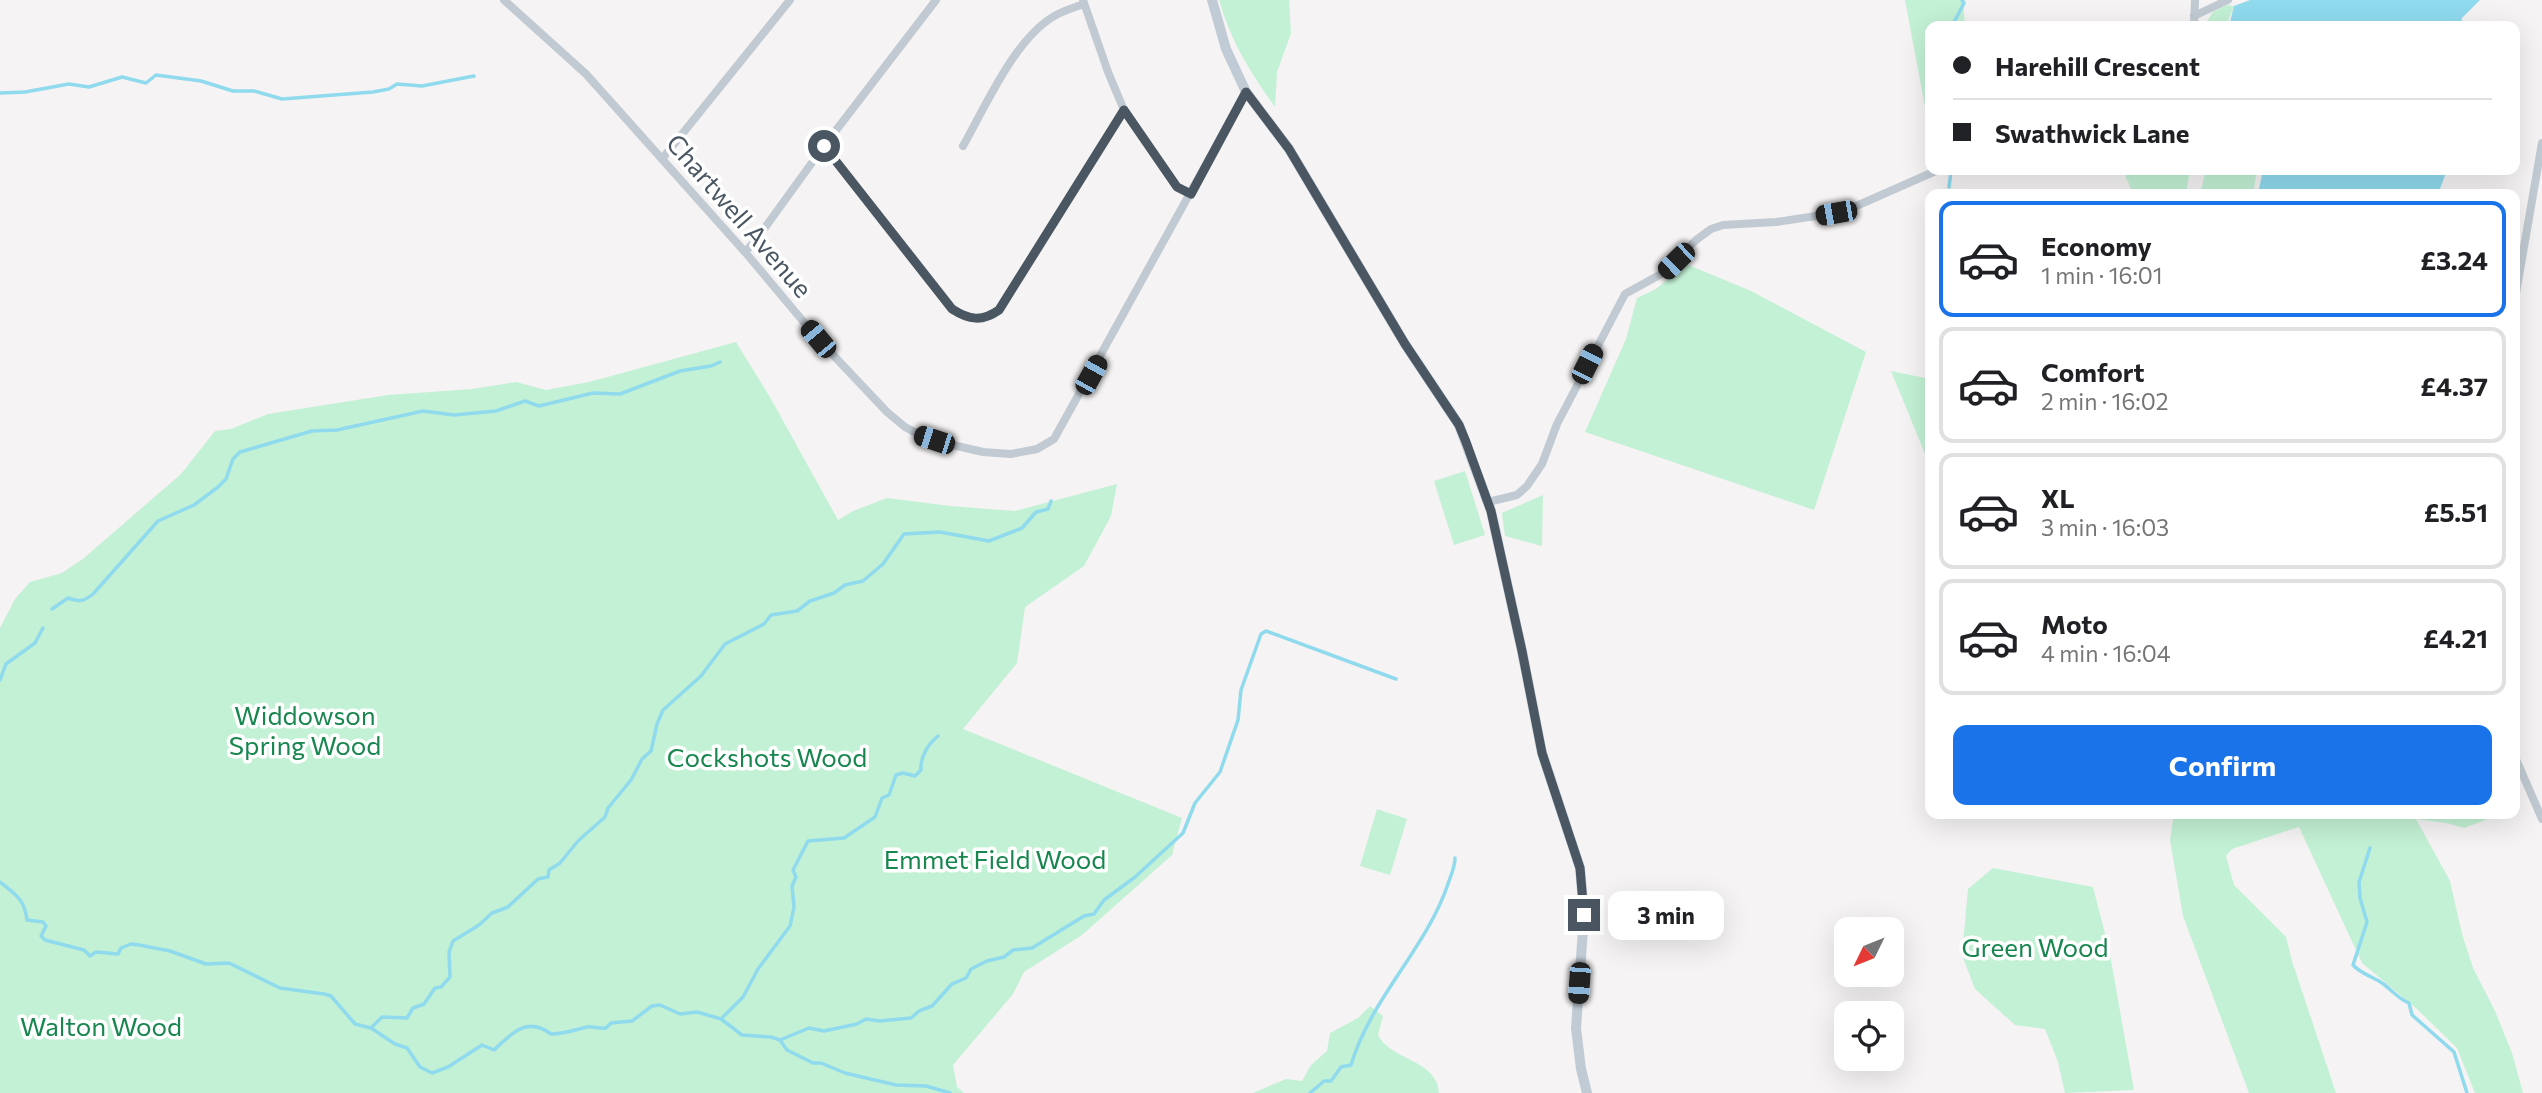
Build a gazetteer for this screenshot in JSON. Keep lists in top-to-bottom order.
{
  "streets": {
    "street": ["Chartwell Avenue"]
  },
  "parks": [
    "Widdowson Spring Wood",
    "Cockshots Wood",
    "Emmet Field Wood",
    "Green Wood",
    "Walton Wood"
  ],
  "north": "bottom left",
  "page": {
    "banner": ["Harehill Crescent", "Swathwick Lane"],
    "list": [
      {
        "name": "Economy",
        "note": "1 min · 16:01",
        "value": "£3.24"
      },
      {
        "name": "Comfort",
        "note": "2 min · 16:02",
        "value": "£4.37"
      },
      {
        "name": "XL",
        "note": "3 min · 16:03",
        "value": "£5.51"
      },
      {
        "name": "Moto",
        "note": "4 min · 16:04",
        "value": "£4.21"
      }
    ],
    "buttons": "Confirm",
    "bubble": "3 min"
  }
}
